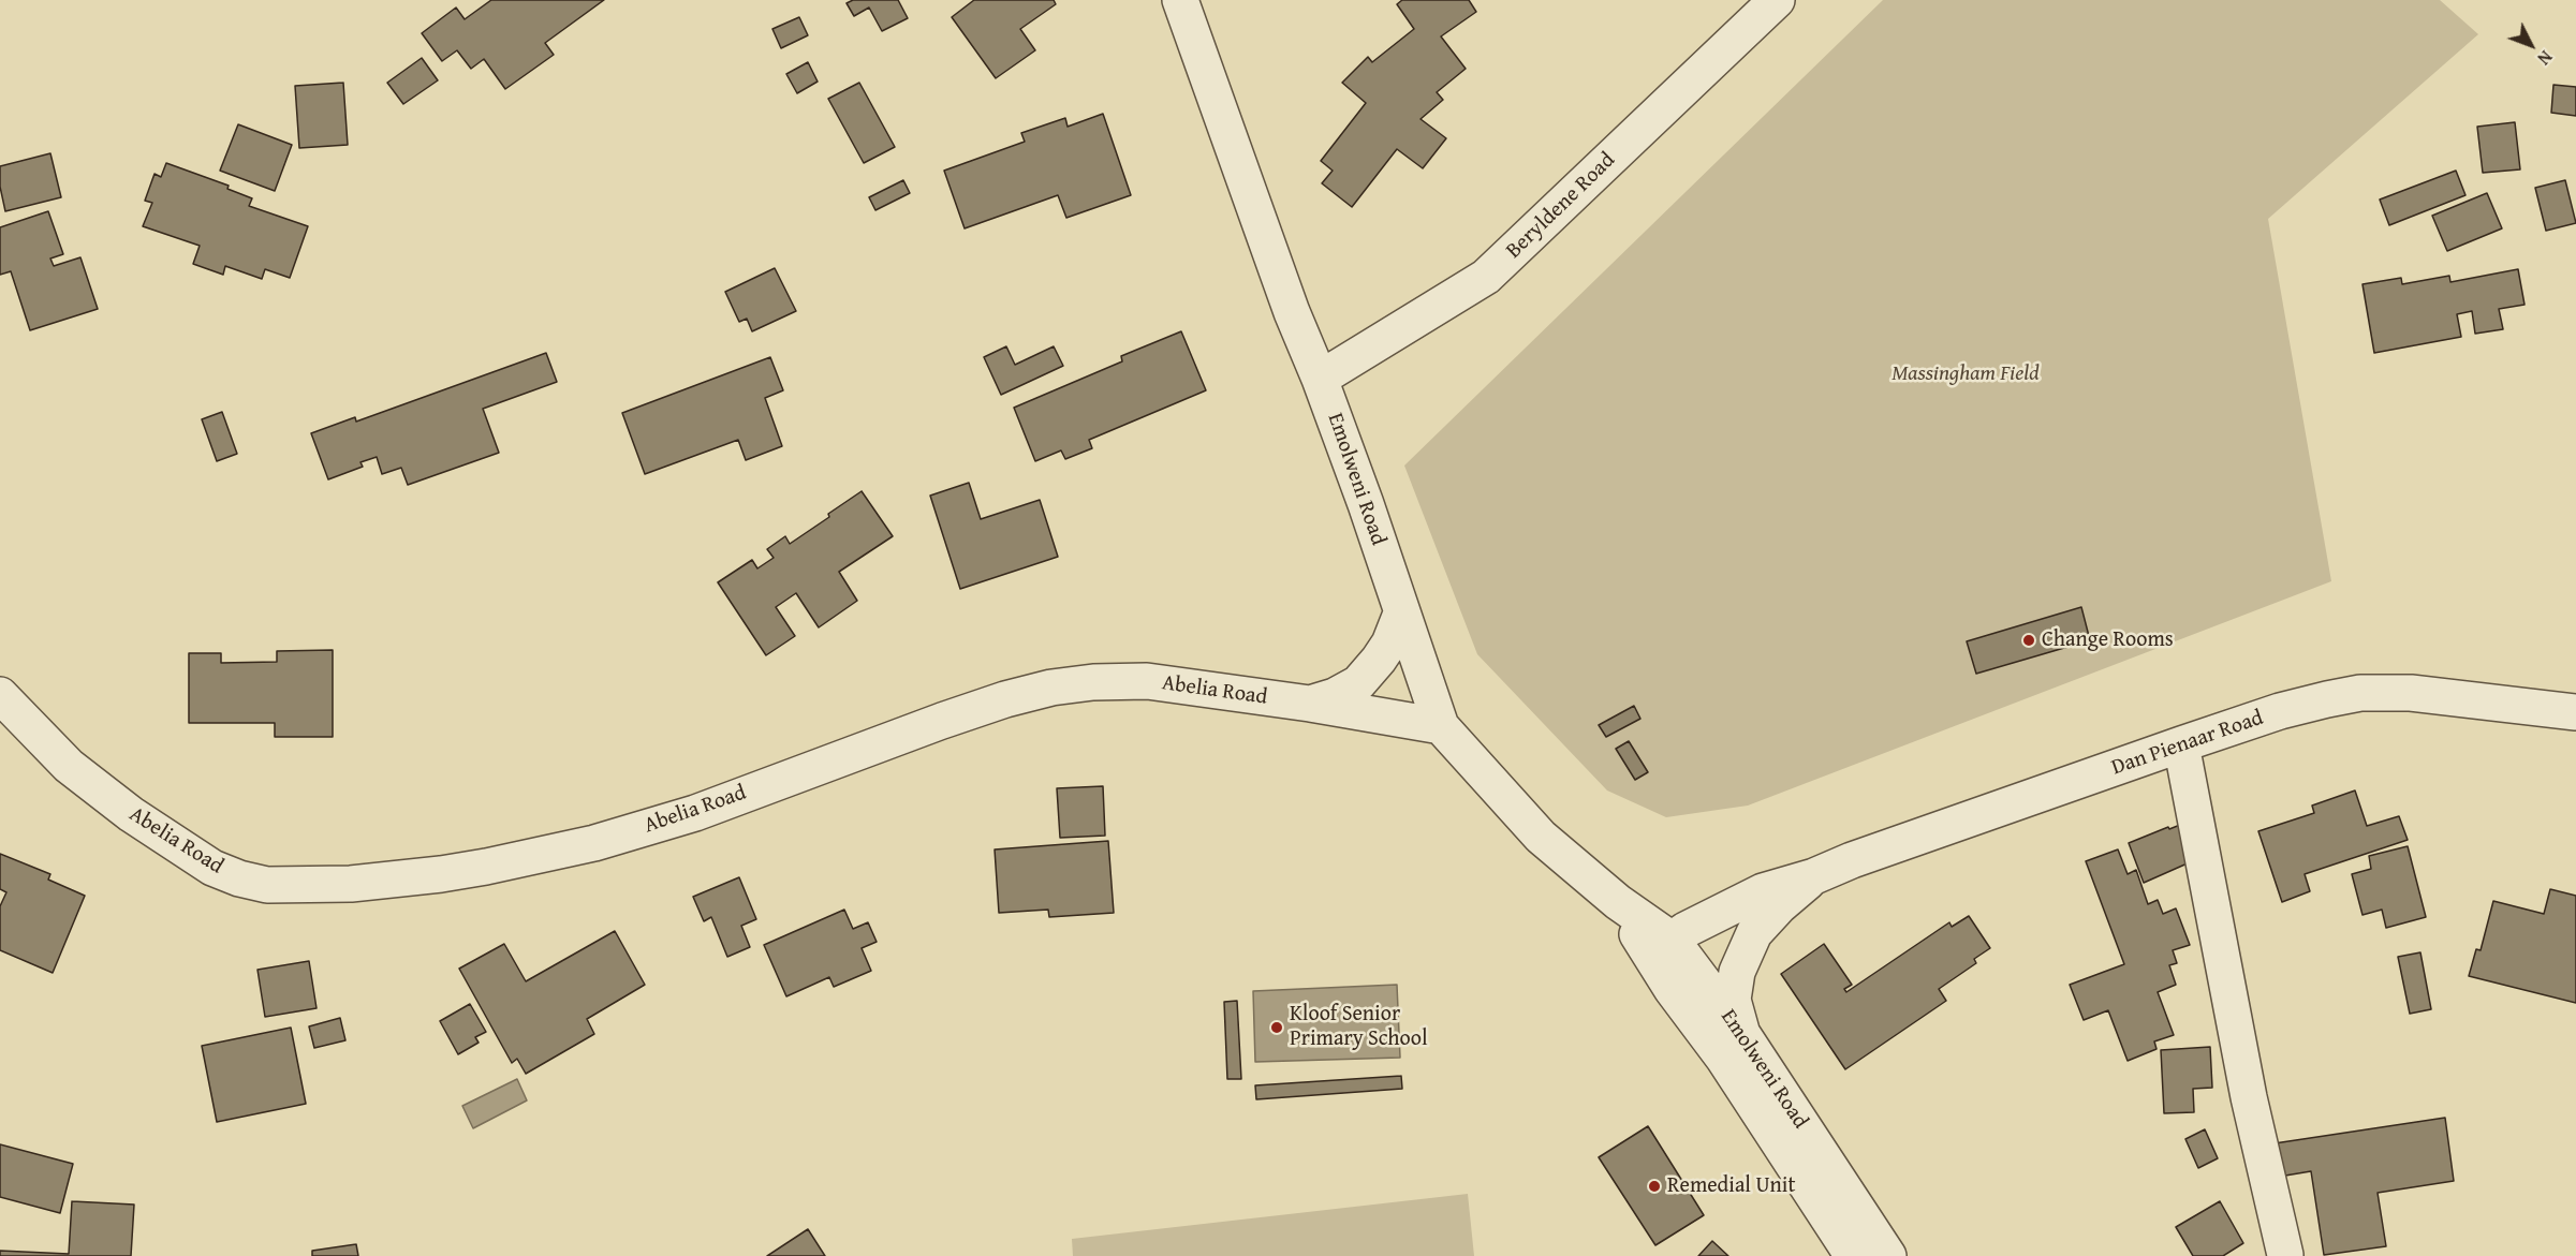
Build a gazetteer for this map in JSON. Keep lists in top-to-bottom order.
{
  "streets": {
    "street": [
      "Beryldene Road",
      "Emolweni Road",
      "Abelia Road",
      "Dan Pienaar Road"
    ]
  },
  "crossings": [
    ["Beryldene Road", "Emolweni Road"],
    ["Emolweni Road", "Abelia Road"],
    ["Emolweni Road", "Dan Pienaar Road"]
  ],
  "parks": ["Massingham Field"],
  "places": ["Change Rooms", "Kloof Senior Primary School", "Remedial Unit"],
  "north": "bottom right"
}
